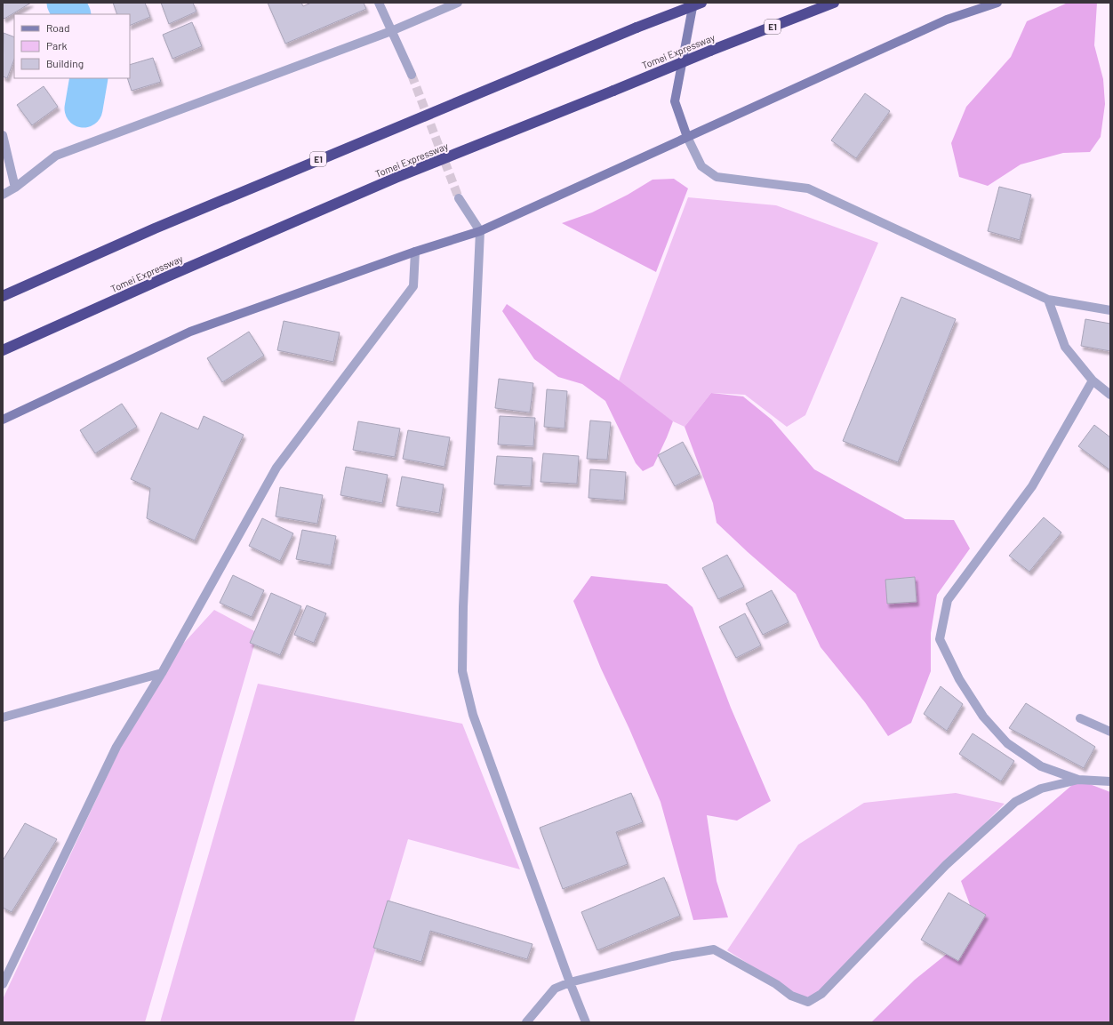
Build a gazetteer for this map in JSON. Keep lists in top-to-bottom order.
{
  "streets": {
    "highway": ["E1", "Tomei Expressway"]
  },
  "legend": ["Road", "Park", "Building"]
}
